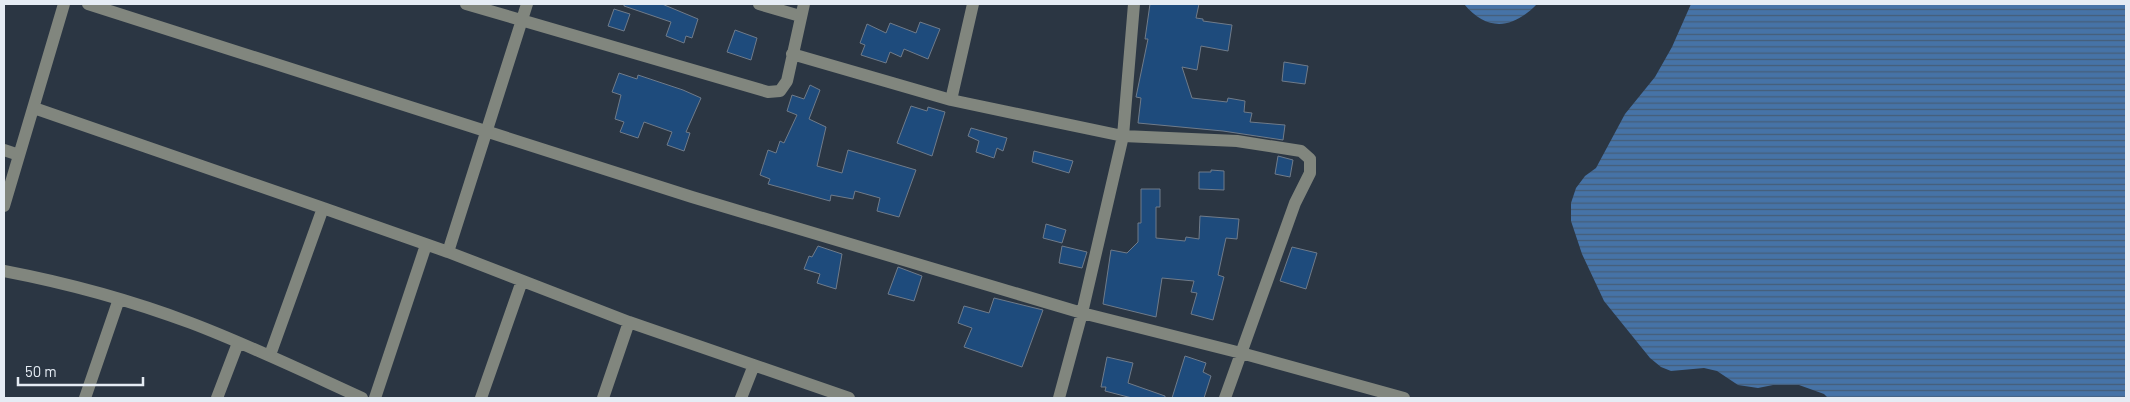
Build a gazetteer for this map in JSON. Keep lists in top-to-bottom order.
{
  "scale_bar": "50 m"
}
